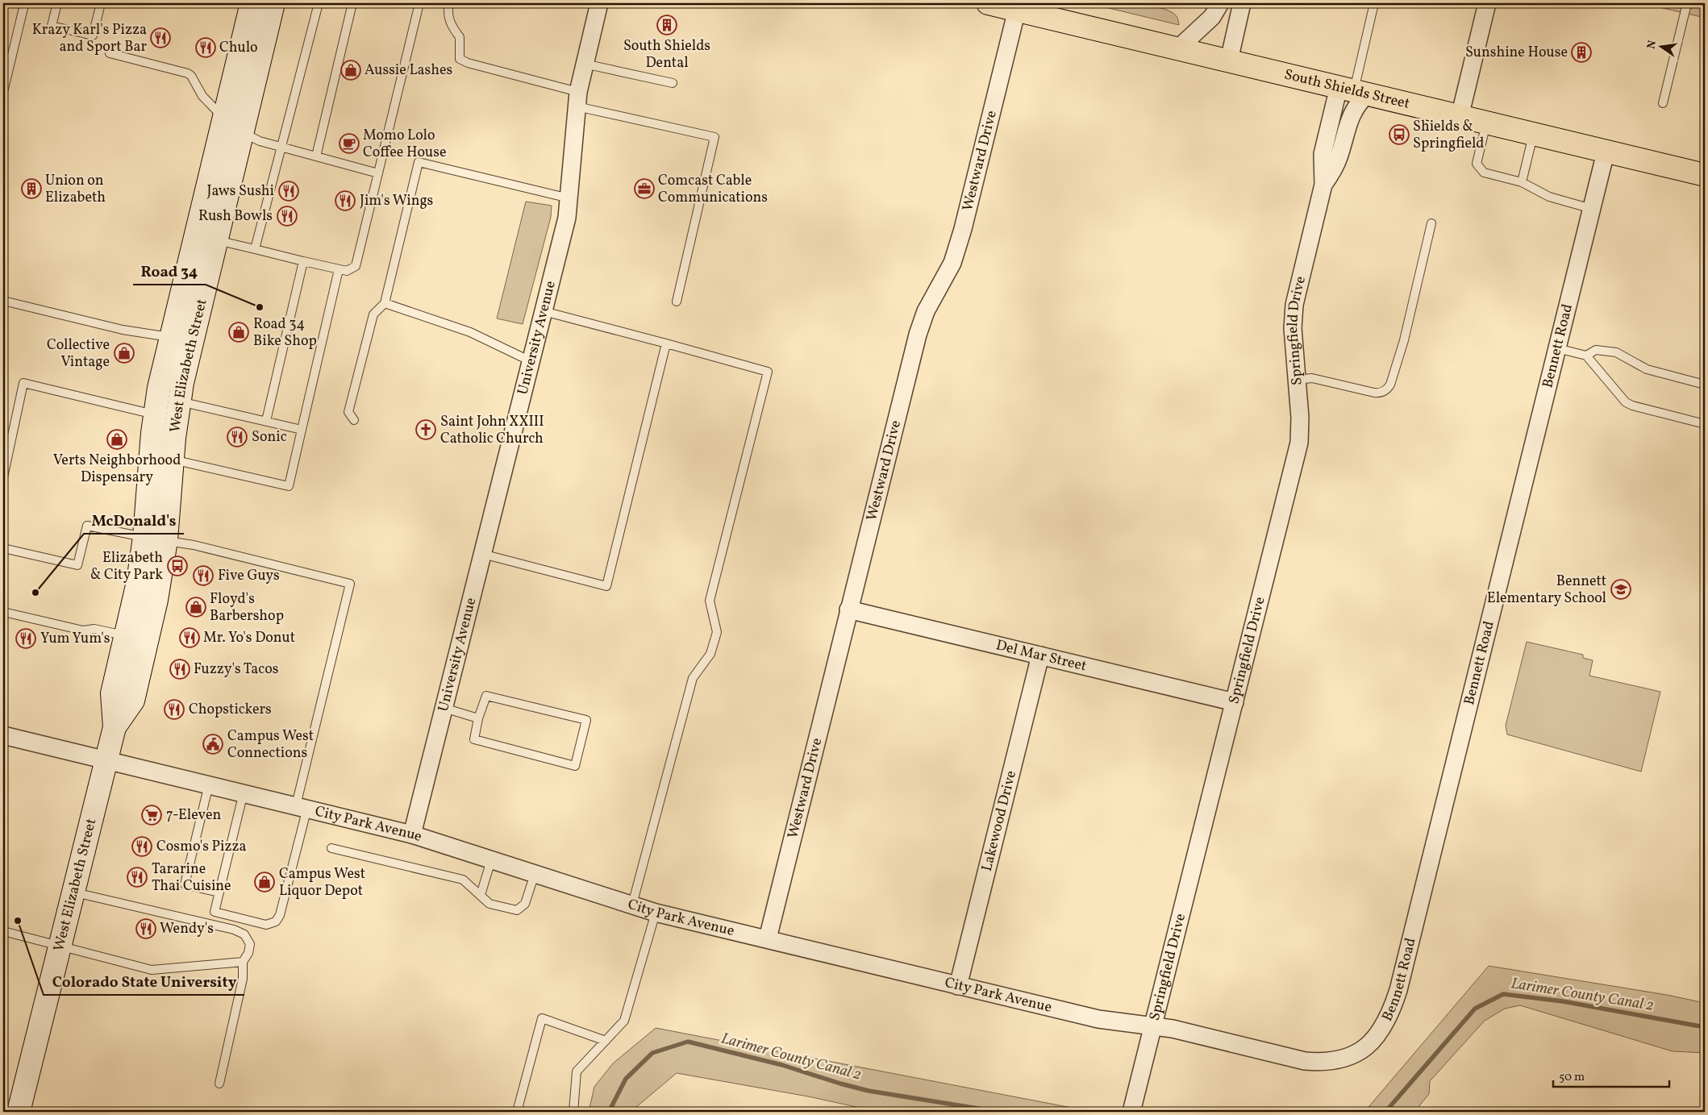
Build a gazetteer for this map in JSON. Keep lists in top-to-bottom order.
{
  "streets": {
    "main road": ["South Shields Street", "West Elizabeth Street"],
    "street": [
      "Westward Drive",
      "Springfield Drive",
      "University Avenue",
      "Bennett Road",
      "Del Mar Street",
      "Lakewood Drive",
      "City Park Avenue"
    ]
  },
  "crossings": [
    ["South Shields Street", "Westward Drive"],
    ["South Shields Street", "Springfield Drive"],
    ["South Shields Street", "Bennett Road"],
    ["Westward Drive", "Del Mar Street"],
    ["Westward Drive", "City Park Avenue"],
    ["Springfield Drive", "Del Mar Street"],
    ["Springfield Drive", "City Park Avenue"],
    ["University Avenue", "City Park Avenue"],
    ["Bennett Road", "City Park Avenue"],
    ["West Elizabeth Street", "City Park Avenue"],
    ["Del Mar Street", "Lakewood Drive"],
    ["Lakewood Drive", "City Park Avenue"]
  ],
  "water": ["Larimer County Canal 2"],
  "places": {
    "building": ["South Shields Dental", "Sunshine House", "Union on Elizabeth"],
    "restaurant": [
      "Krazy Karl's Pizza and Sport Bar",
      "Chulo",
      "Jaws Sushi",
      "Jim's Wings",
      "Rush Bowls",
      "Sonic",
      "Five Guys",
      "Mr. Yo's Donut",
      "Yum Yum's",
      "Fuzzy's Tacos",
      "Chopstickers",
      "Cosmo's Pizza",
      "Tararine Thai Cuisine",
      "Wendy's"
    ],
    "shop": [
      "Aussie Lashes",
      "Road 34 Bike Shop",
      "Collective Vintage",
      "Verts Neighborhood Dispensary",
      "Floyd's Barbershop",
      "Campus West Liquor Depot"
    ],
    "bus stop": ["Shields & Springfield", "Elizabeth & City Park"],
    "cafe": ["Momo Lolo Coffee House"],
    "office": ["Comcast Cable Communications"],
    "other": ["Road 34", "McDonald's", "Colorado State University"],
    "church": ["Saint John XXIII Catholic Church"],
    "school or university": ["Bennett Elementary School"],
    "public building": ["Campus West Connections"],
    "supermarket": ["7-Eleven"]
  },
  "scale_bar": "50 m",
  "north": "left"
}
